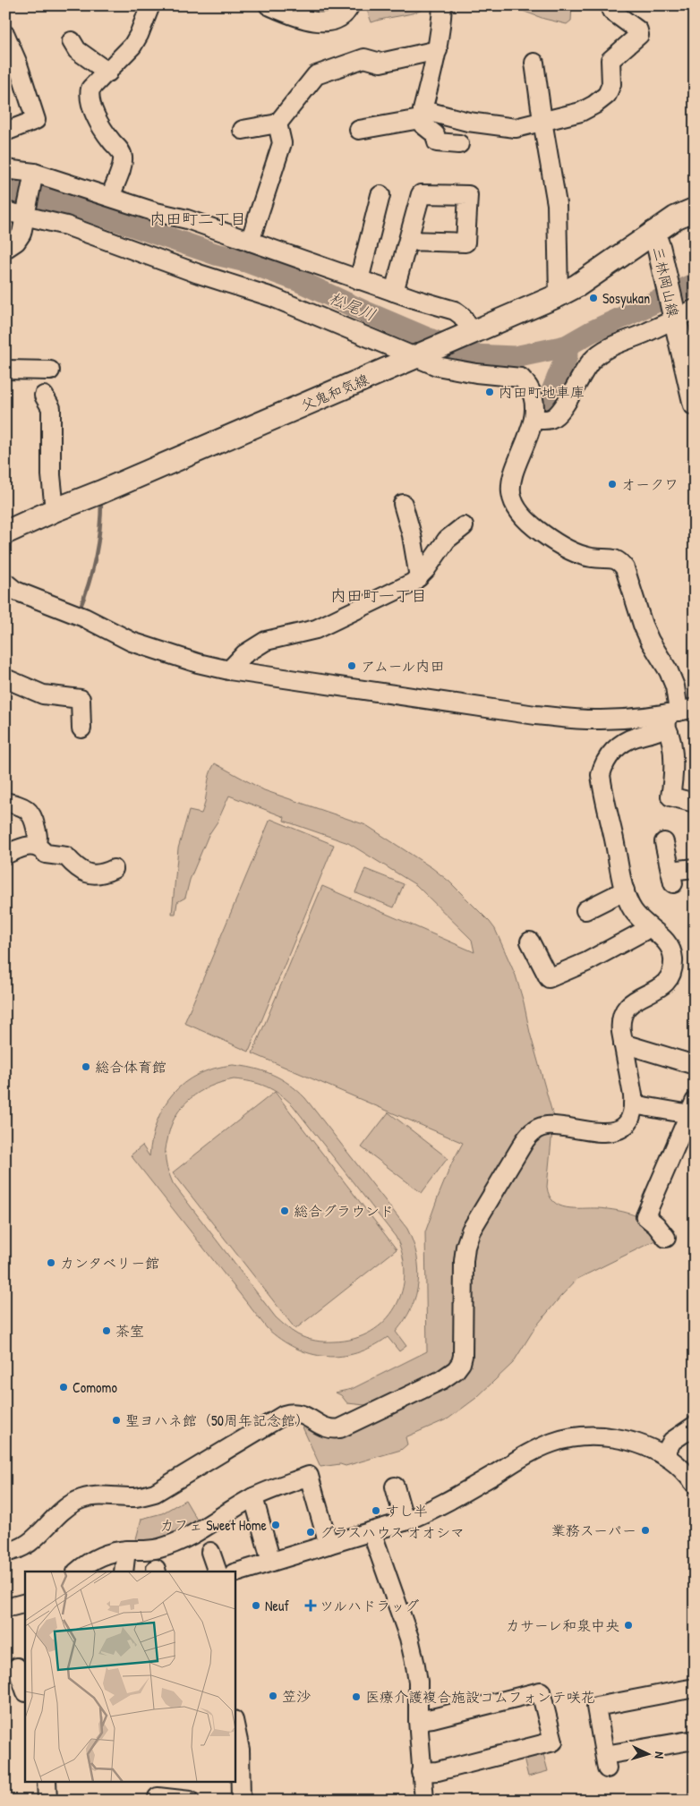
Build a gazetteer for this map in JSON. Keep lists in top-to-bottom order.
{
  "streets": {
    "main road": ["三林岡山線", "父鬼和気線"]
  },
  "crossings": [
    ["三林岡山線", "父鬼和気線"]
  ],
  "districts": ["内田町二丁目", "内田町一丁目"],
  "water": ["松尾川"],
  "places": {
    "other": [
      "Sosyukan",
      "内田町地車庫",
      "オークワ",
      "アムール内田",
      "総合体育館",
      "総合グラウンド",
      "カンタベリー館",
      "茶室",
      "Comomo",
      "聖ヨハネ館（50周年記念館）",
      "すし半",
      "カフェ Sweet Home",
      "業務スーパー",
      "グラスハウス オオシマ",
      "Neuf",
      "カサーレ和泉中央",
      "笠沙",
      "医療介護複合施設コムフォンテ咲花"
    ],
    "health": ["ツルハドラッグ"]
  },
  "north": "right"
}
